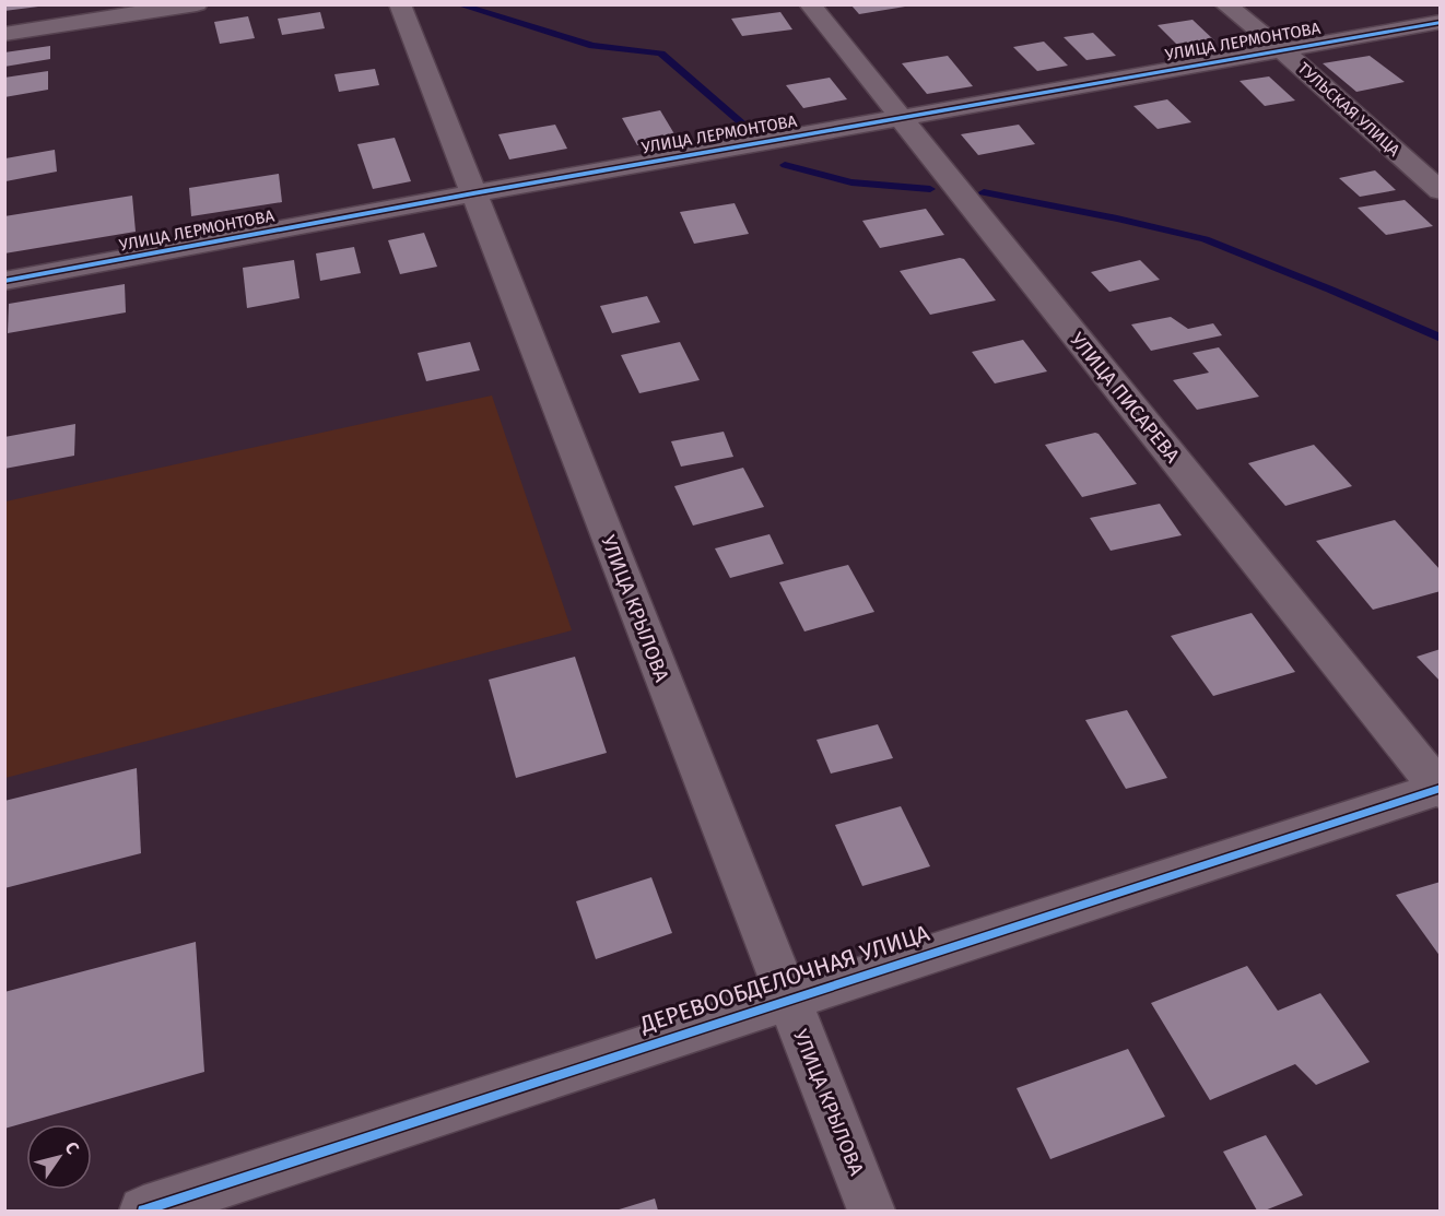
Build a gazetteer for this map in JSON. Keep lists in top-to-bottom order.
{
  "streets": {
    "street": [
      "УЛИЦА ЛЕРМОНТОВА",
      "ТУЛЬСКАЯ УЛИЦА",
      "УЛИЦА ПИСАРЕВА",
      "УЛИЦА КРЫЛОВА",
      "ДЕРЕВООБДЕЛОЧНАЯ УЛИЦА"
    ]
  },
  "crossings": [
    ["УЛИЦА ЛЕРМОНТОВА", "ТУЛЬСКАЯ УЛИЦА"],
    ["УЛИЦА ЛЕРМОНТОВА", "УЛИЦА ПИСАРЕВА"],
    ["УЛИЦА ЛЕРМОНТОВА", "УЛИЦА КРЫЛОВА"],
    ["УЛИЦА ПИСАРЕВА", "ДЕРЕВООБДЕЛОЧНАЯ УЛИЦА"],
    ["УЛИЦА КРЫЛОВА", "ДЕРЕВООБДЕЛОЧНАЯ УЛИЦА"]
  ],
  "north": "top right"
}
